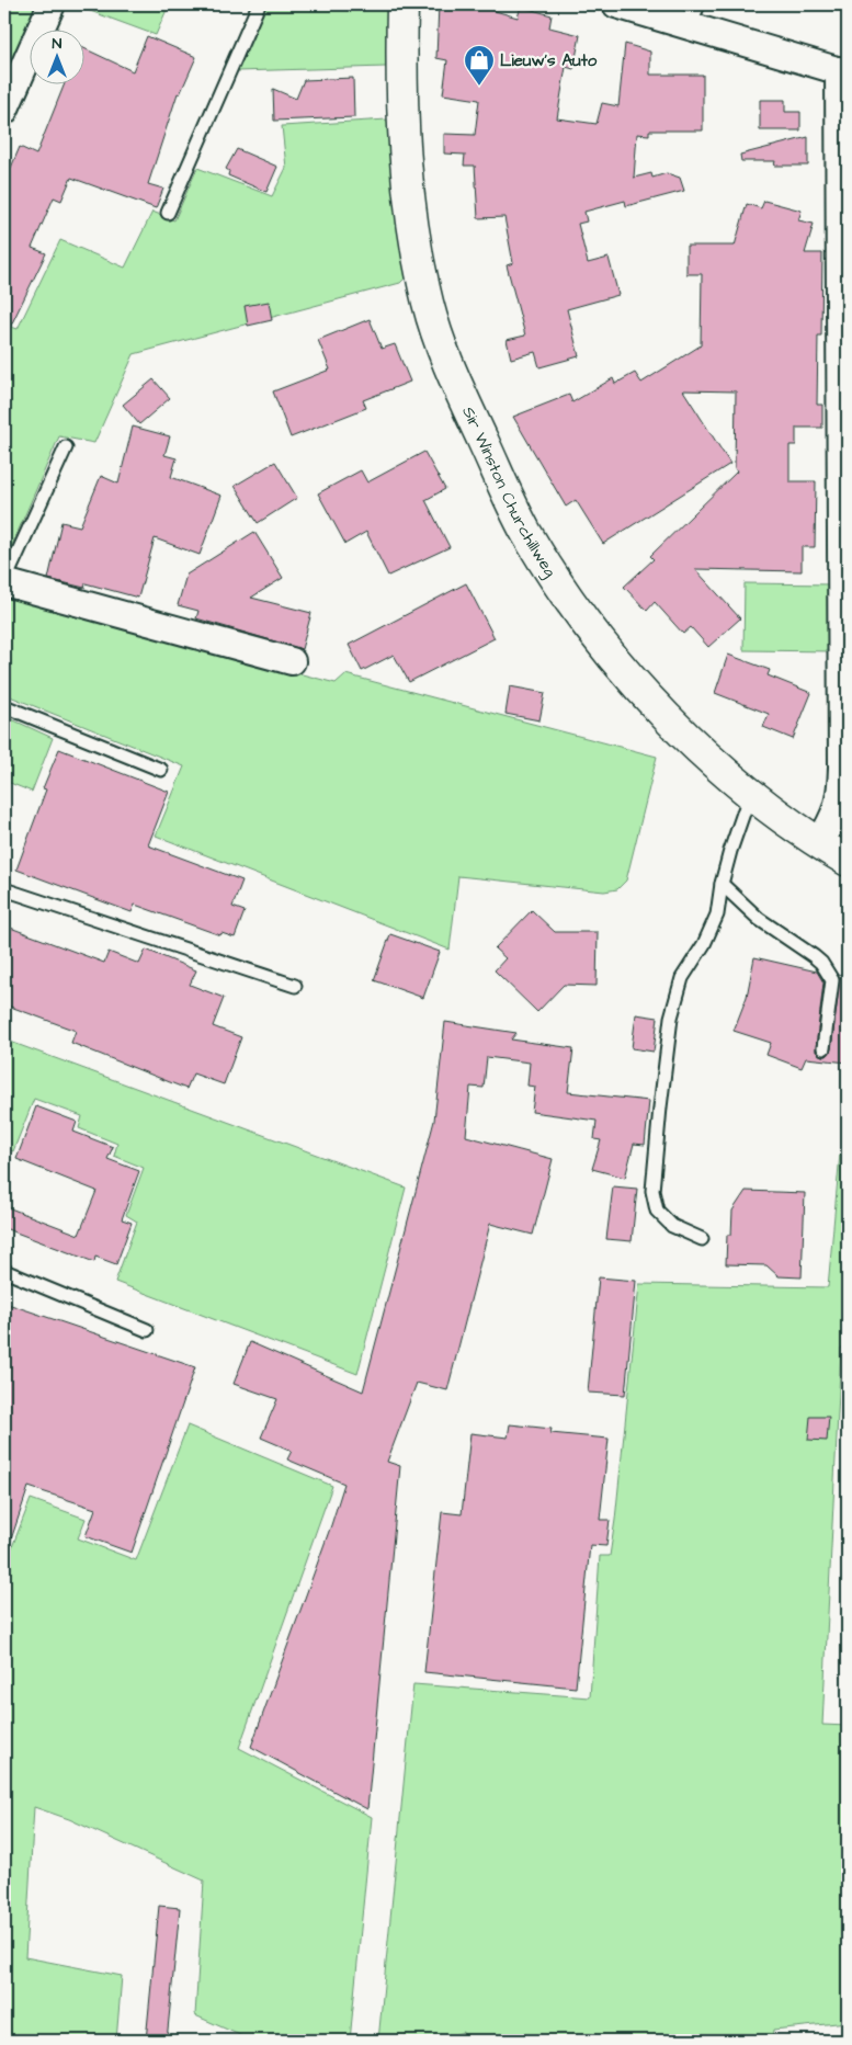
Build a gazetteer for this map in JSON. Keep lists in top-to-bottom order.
{
  "streets": {
    "street": ["Sir Winston Churchillweg"]
  },
  "places": {
    "shop": ["Lieuw's Auto"]
  },
  "north": "top"
}
